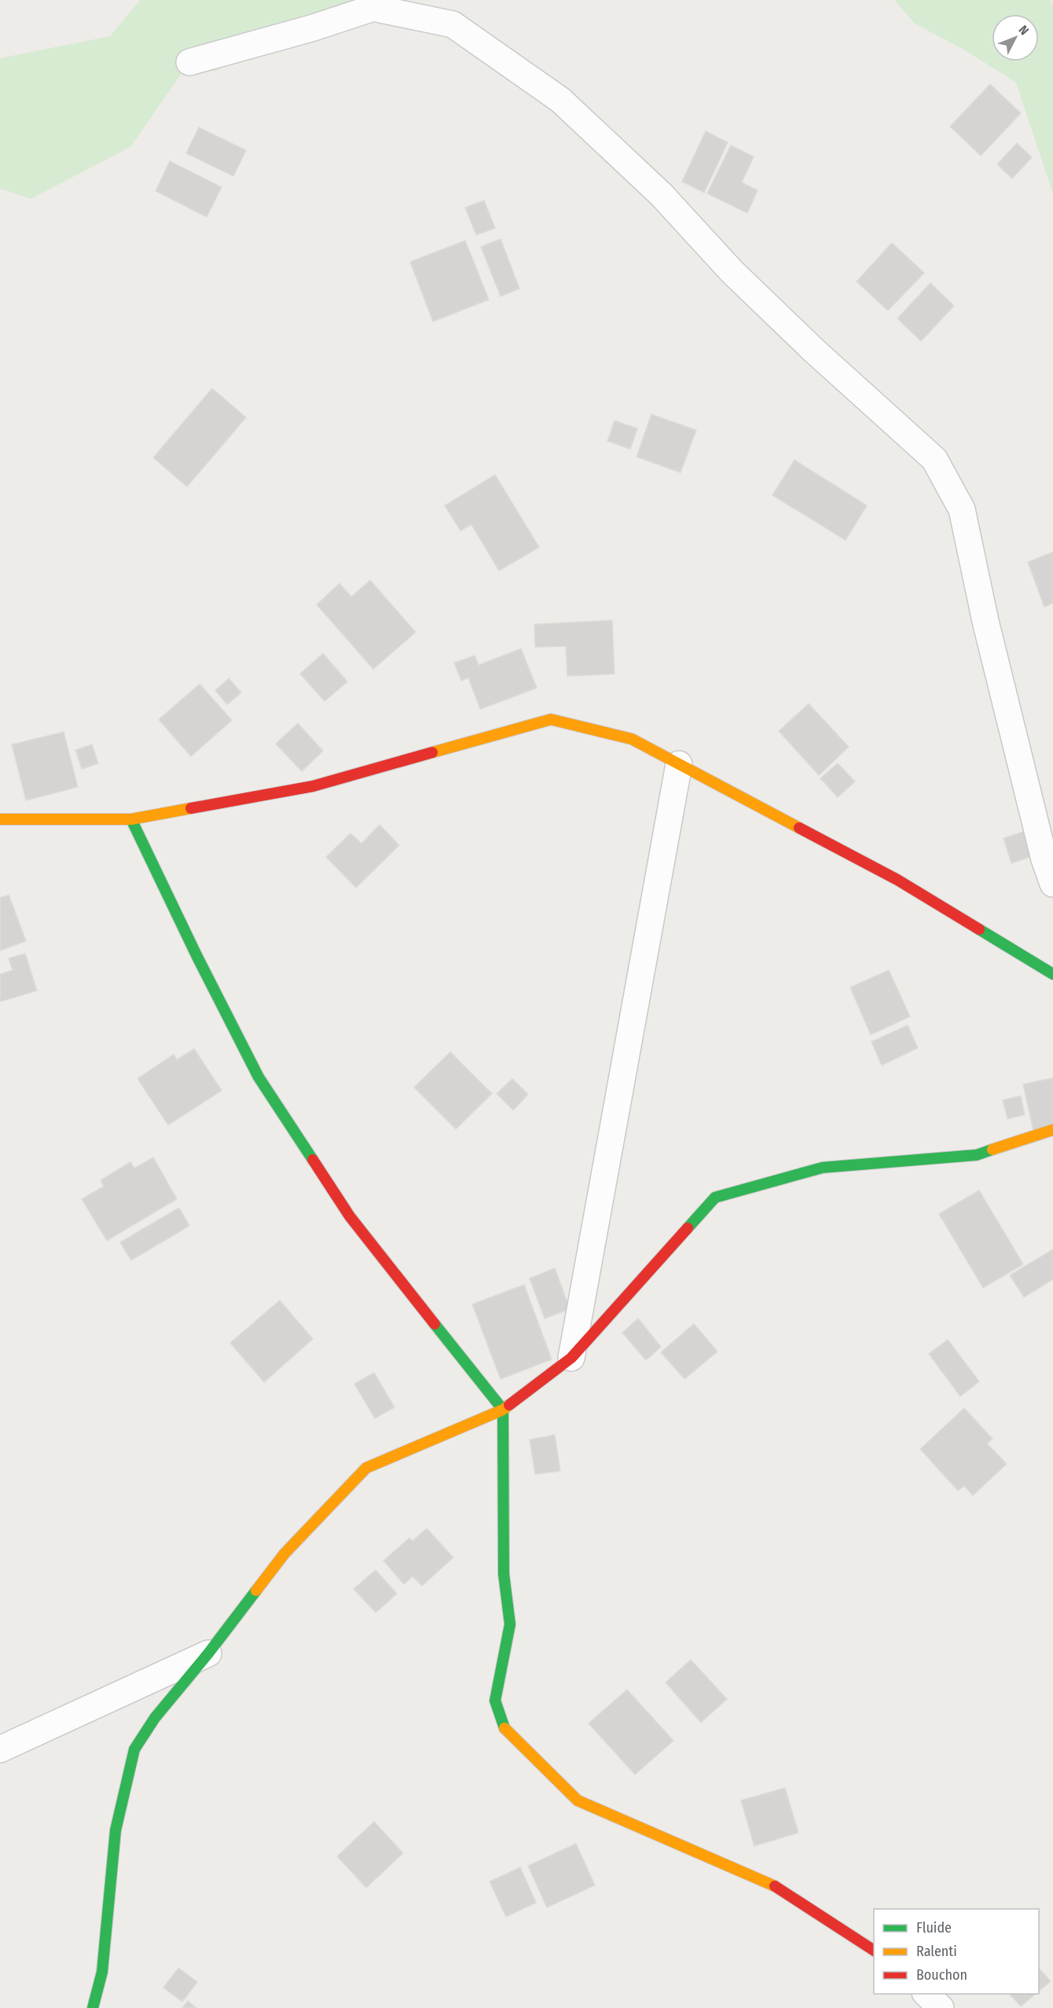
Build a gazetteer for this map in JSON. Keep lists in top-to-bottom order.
{
  "legend": ["Fluide", "Ralenti", "Bouchon"],
  "north": "top right"
}
